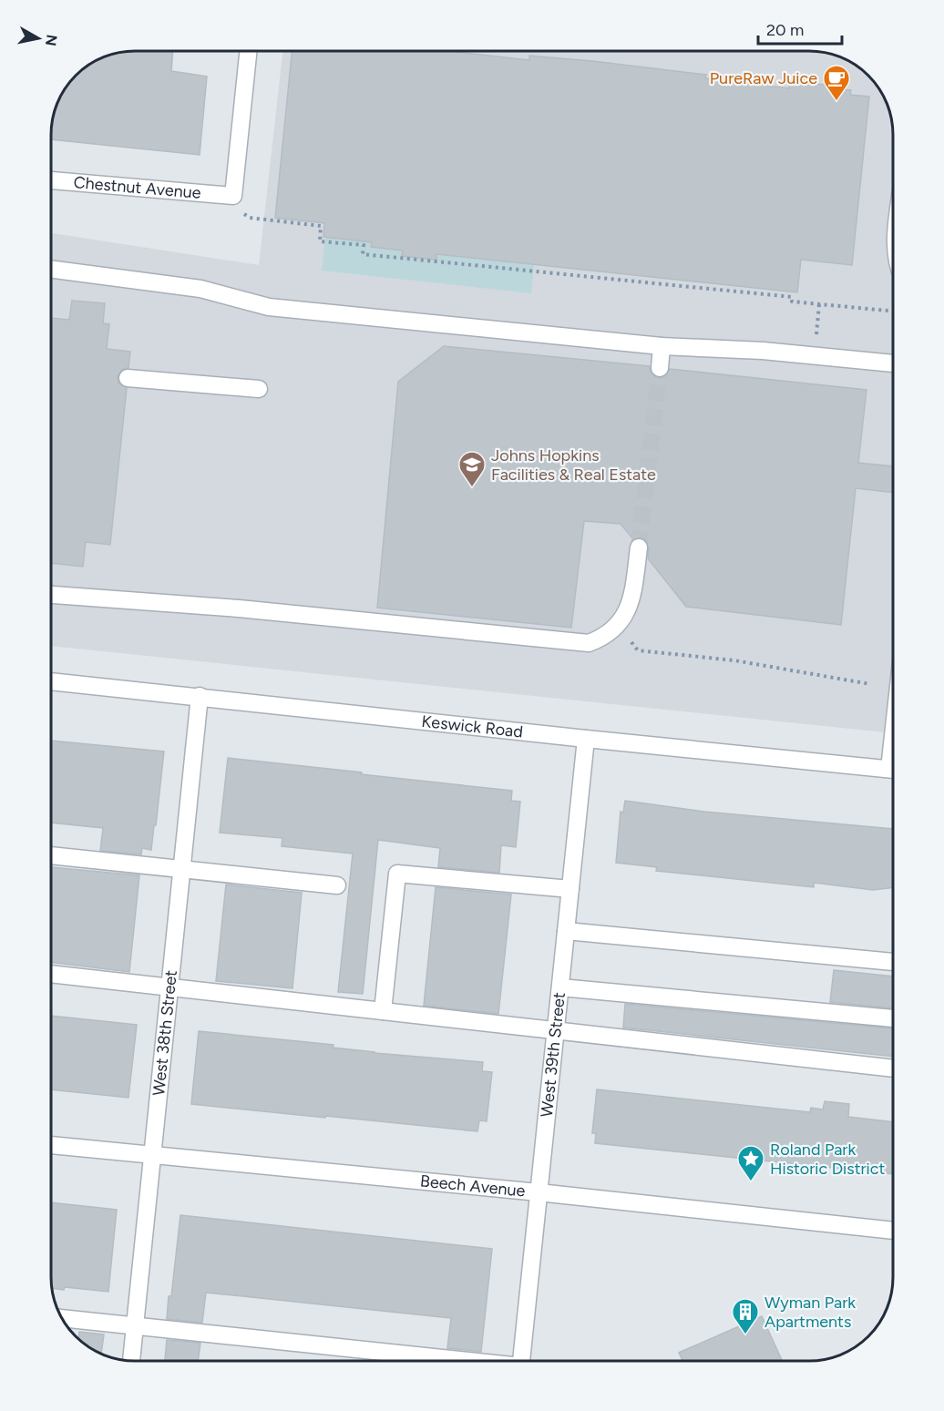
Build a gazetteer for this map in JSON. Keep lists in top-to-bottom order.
{
  "streets": {
    "street": [
      "Chestnut Avenue",
      "Keswick Road",
      "West 38th Street",
      "West 39th Street",
      "Beech Avenue"
    ]
  },
  "crossings": [
    ["Keswick Road", "West 38th Street"],
    ["Keswick Road", "West 39th Street"],
    ["West 38th Street", "Beech Avenue"],
    ["West 39th Street", "Beech Avenue"]
  ],
  "places": {
    "cafe": ["PureRaw Juice"],
    "school or university": ["Johns Hopkins Facilities & Real Estate"],
    "place": ["Roland Park Historic District"],
    "building": ["Wyman Park Apartments"]
  },
  "scale_bar": "20 m",
  "north": "right"
}
